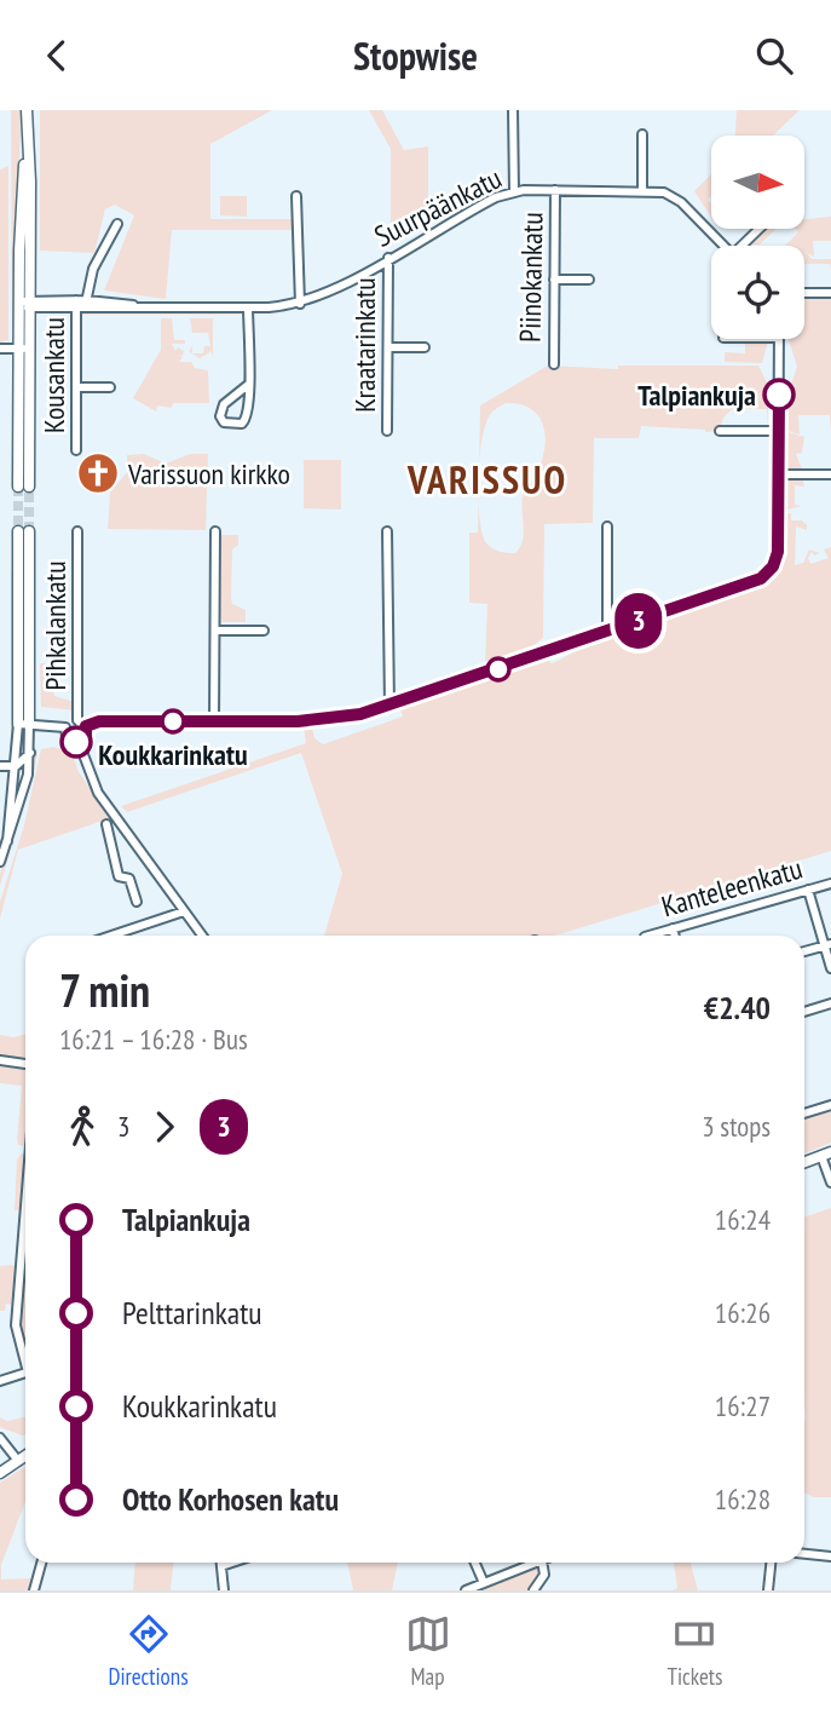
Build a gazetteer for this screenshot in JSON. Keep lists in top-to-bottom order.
{
  "streets": {
    "street": [
      "Suurpäänkatu",
      "Piinokankatu",
      "Kraatarinkatu",
      "Kousankatu",
      "Pihkalankatu",
      "Kanteleenkatu"
    ]
  },
  "crossings": [
    ["Suurpäänkatu", "Piinokankatu"],
    ["Suurpäänkatu", "Kraatarinkatu"],
    ["Suurpäänkatu", "Kousankatu"]
  ],
  "districts": ["VARISSUO"],
  "places": {
    "other": ["Talpiankuja", "Koukkarinkatu"],
    "church": ["Varissuon kirkko"]
  },
  "lines": ["bus line 3"],
  "north": "right",
  "page": {
    "header": "Stopwise",
    "on_map": "3",
    "heading": ["7 min", "16:21 – 16:28 · Bus", "€2.40"],
    "legs": ["3", "3", "3 stops"],
    "list": [
      {
        "name": "Talpiankuja",
        "value": "16:24"
      },
      {
        "name": "Pelttarinkatu",
        "value": "16:26"
      },
      {
        "name": "Koukkarinkatu",
        "value": "16:27"
      },
      {
        "name": "Otto Korhosen katu",
        "value": "16:28"
      }
    ],
    "tabs": ["Directions", "Map", "Tickets"]
  }
}
